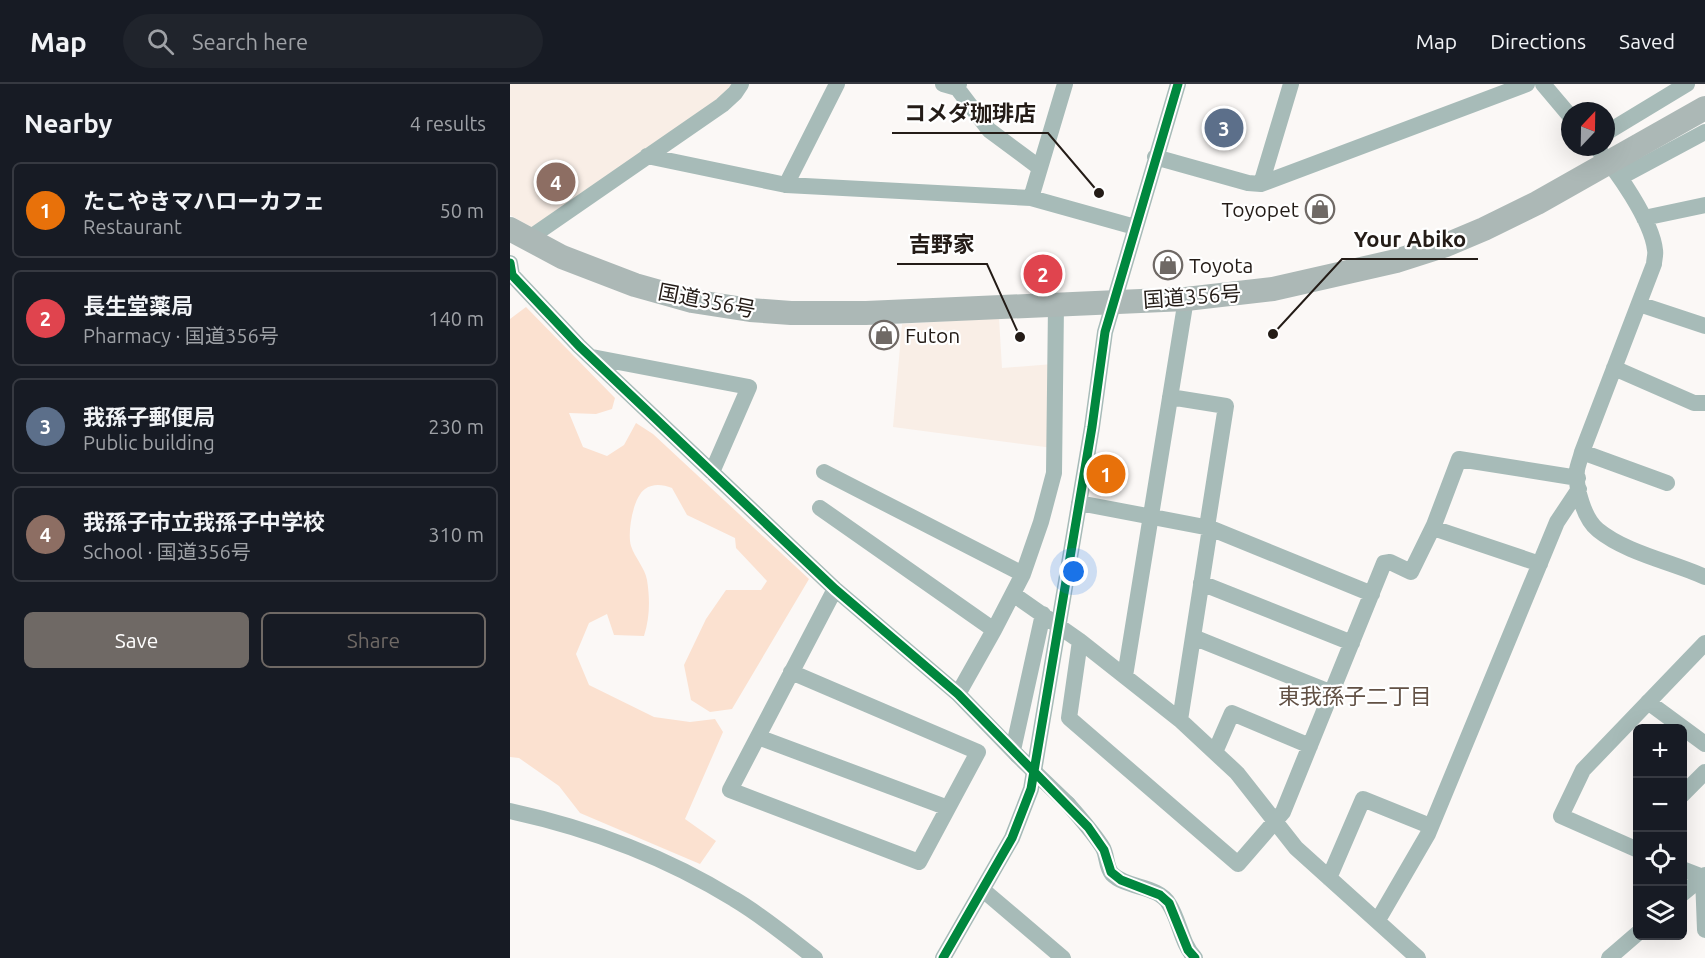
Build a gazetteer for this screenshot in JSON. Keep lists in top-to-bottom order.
{
  "streets": {
    "highway": ["国道356号"]
  },
  "districts": ["東我孫子二丁目"],
  "places": {
    "other": ["コメダ珈琲店", "Your Abiko", "吉野家"],
    "shop": ["Toyopet", "Toyota", "Futon"]
  },
  "north": "top",
  "page": {
    "header": "Map",
    "search": "Search here",
    "nav": ["Map", "Directions", "Saved"],
    "heading": ["Nearby", "4 results"],
    "pins": [
      "3",
      "4",
      "2",
      "1"
    ],
    "list": [
      {
        "mark": "1",
        "name": "たこやきマハローカフェ",
        "note": "Restaurant",
        "value": "50 m"
      },
      {
        "mark": "2",
        "name": "長生堂薬局",
        "note": "Pharmacy · 国道356号",
        "value": "140 m"
      },
      {
        "mark": "3",
        "name": "我孫子郵便局",
        "note": "Public building",
        "value": "230 m"
      },
      {
        "mark": "4",
        "name": "我孫子市立我孫子中学校",
        "note": "School · 国道356号",
        "value": "310 m"
      }
    ],
    "buttons": ["Save", "Share"],
    "map_buttons": ["+", "−"]
  }
}
